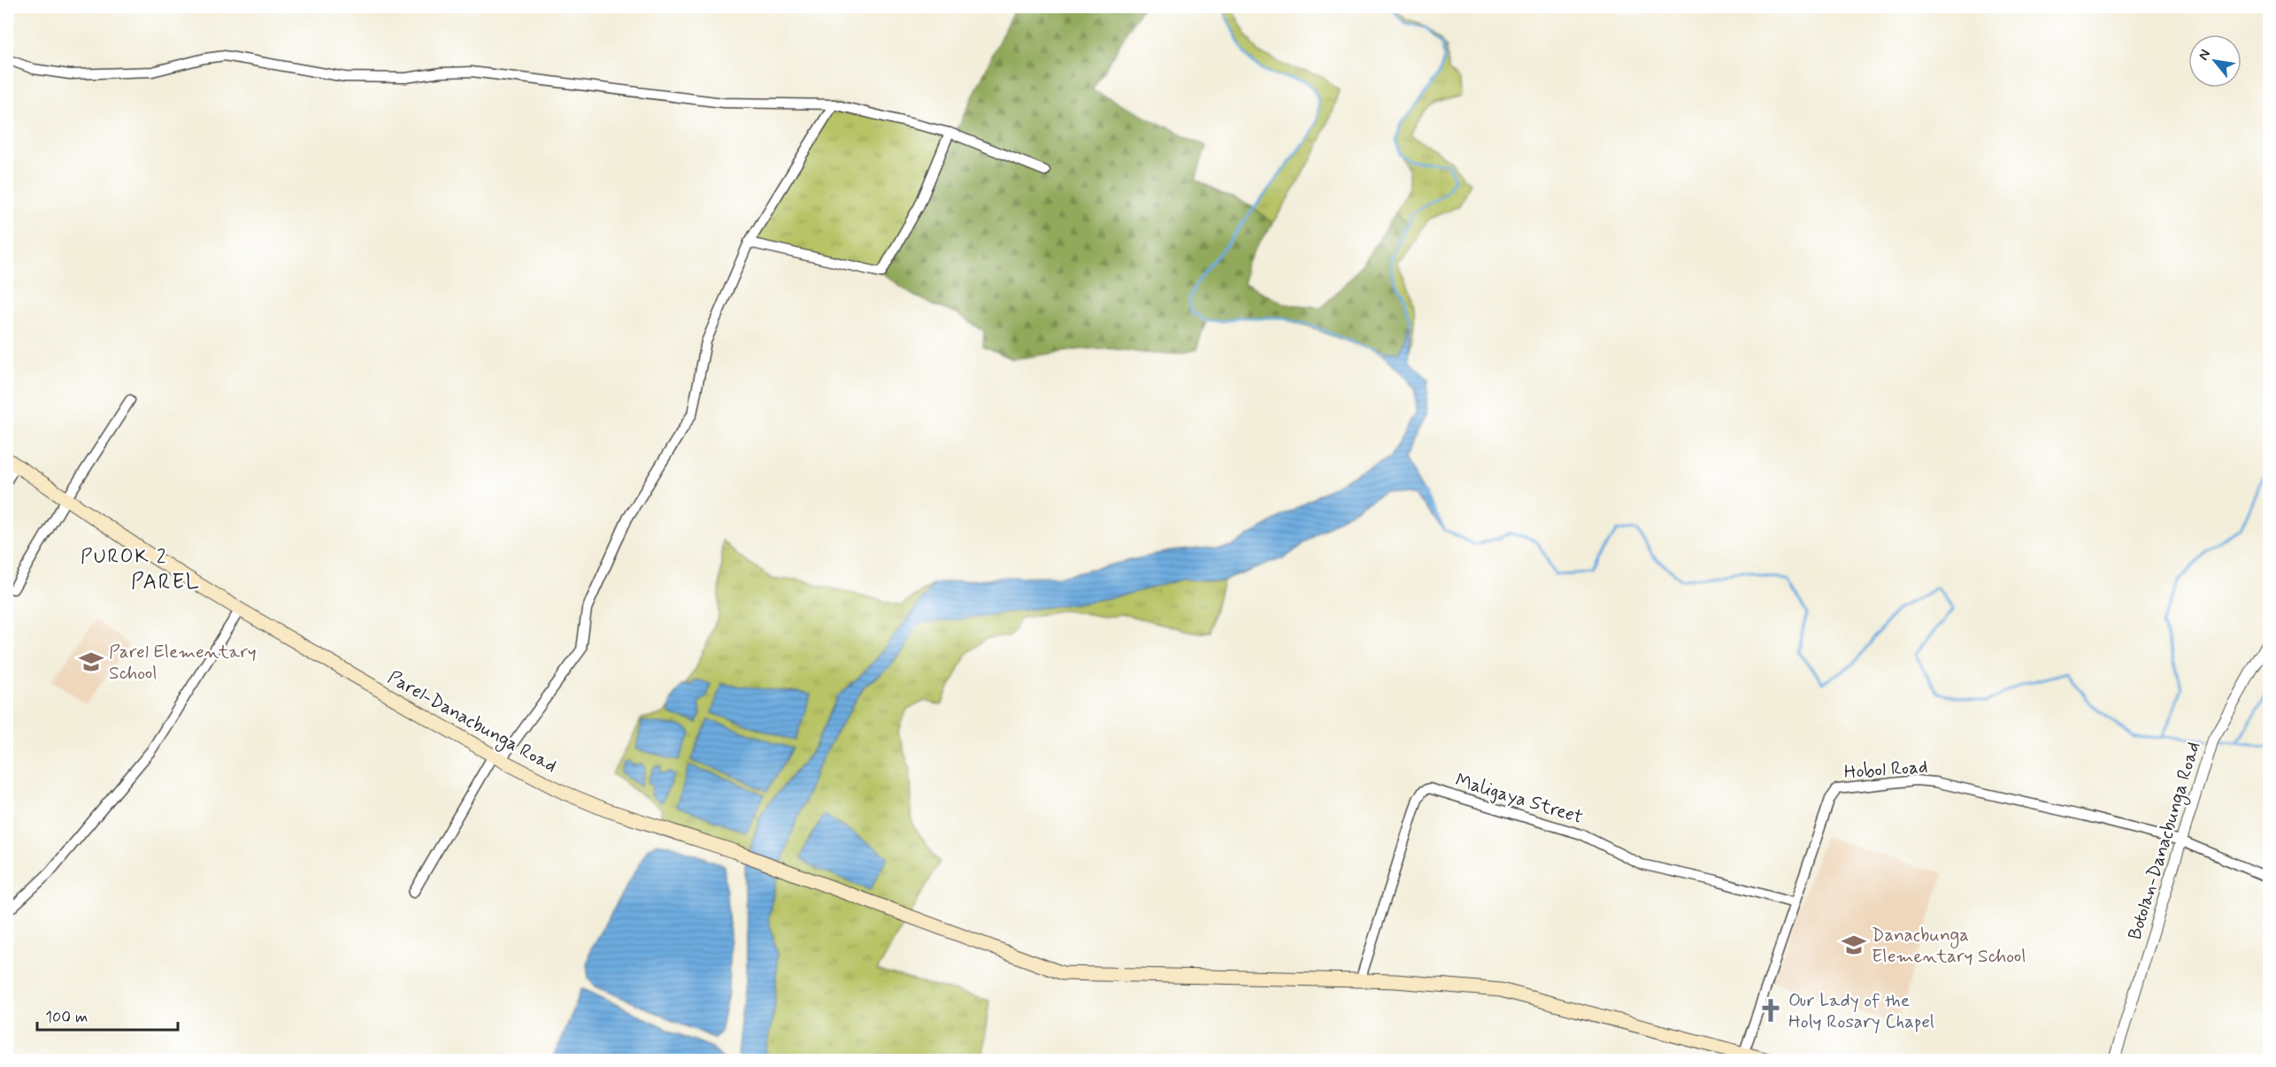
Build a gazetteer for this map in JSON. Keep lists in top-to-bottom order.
{
  "streets": {
    "main road": ["Parel-Danacbunga Road"],
    "street": ["Hobol Road", "Maligaya Street", "Botolan-Danacbunga Road"]
  },
  "crossings": [
    ["Parel-Danacbunga Road", "Hobol Road"],
    ["Parel-Danacbunga Road", "Maligaya Street"],
    ["Hobol Road", "Maligaya Street"],
    ["Hobol Road", "Botolan-Danacbunga Road"]
  ],
  "districts": ["PUROK 2", "PAREL"],
  "places": {
    "school or university": ["Parel Elementary School", "Danacbunga Elementary School"],
    "church": ["Our Lady of the Holy Rosary Chapel"]
  },
  "scale_bar": "100 m",
  "north": "top left"
}
